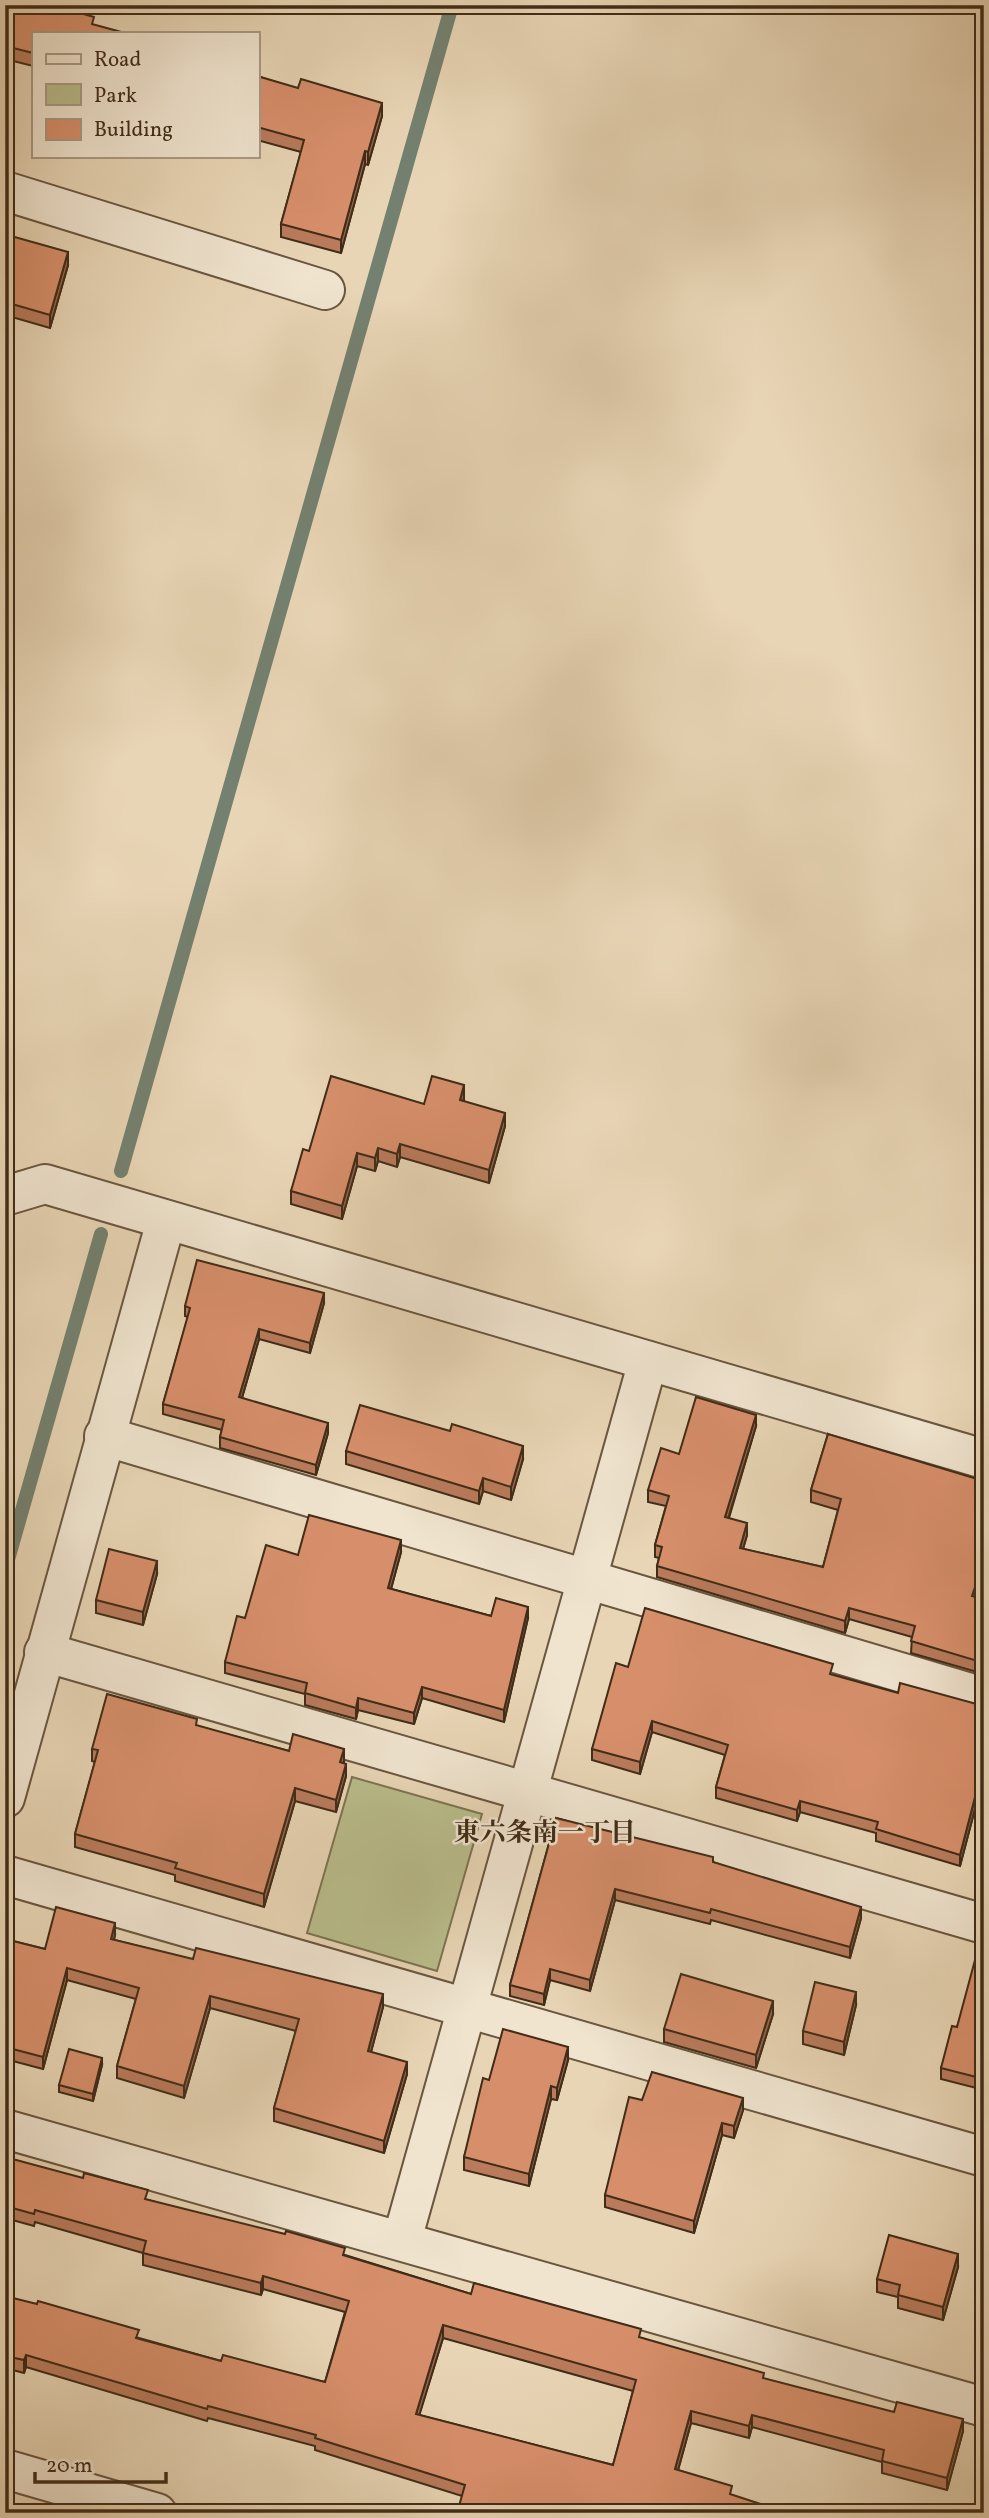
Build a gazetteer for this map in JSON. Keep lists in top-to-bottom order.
{
  "districts": ["東六条南一丁目"],
  "legend": ["Road", "Park", "Building"],
  "scale_bar": "20 m"
}
